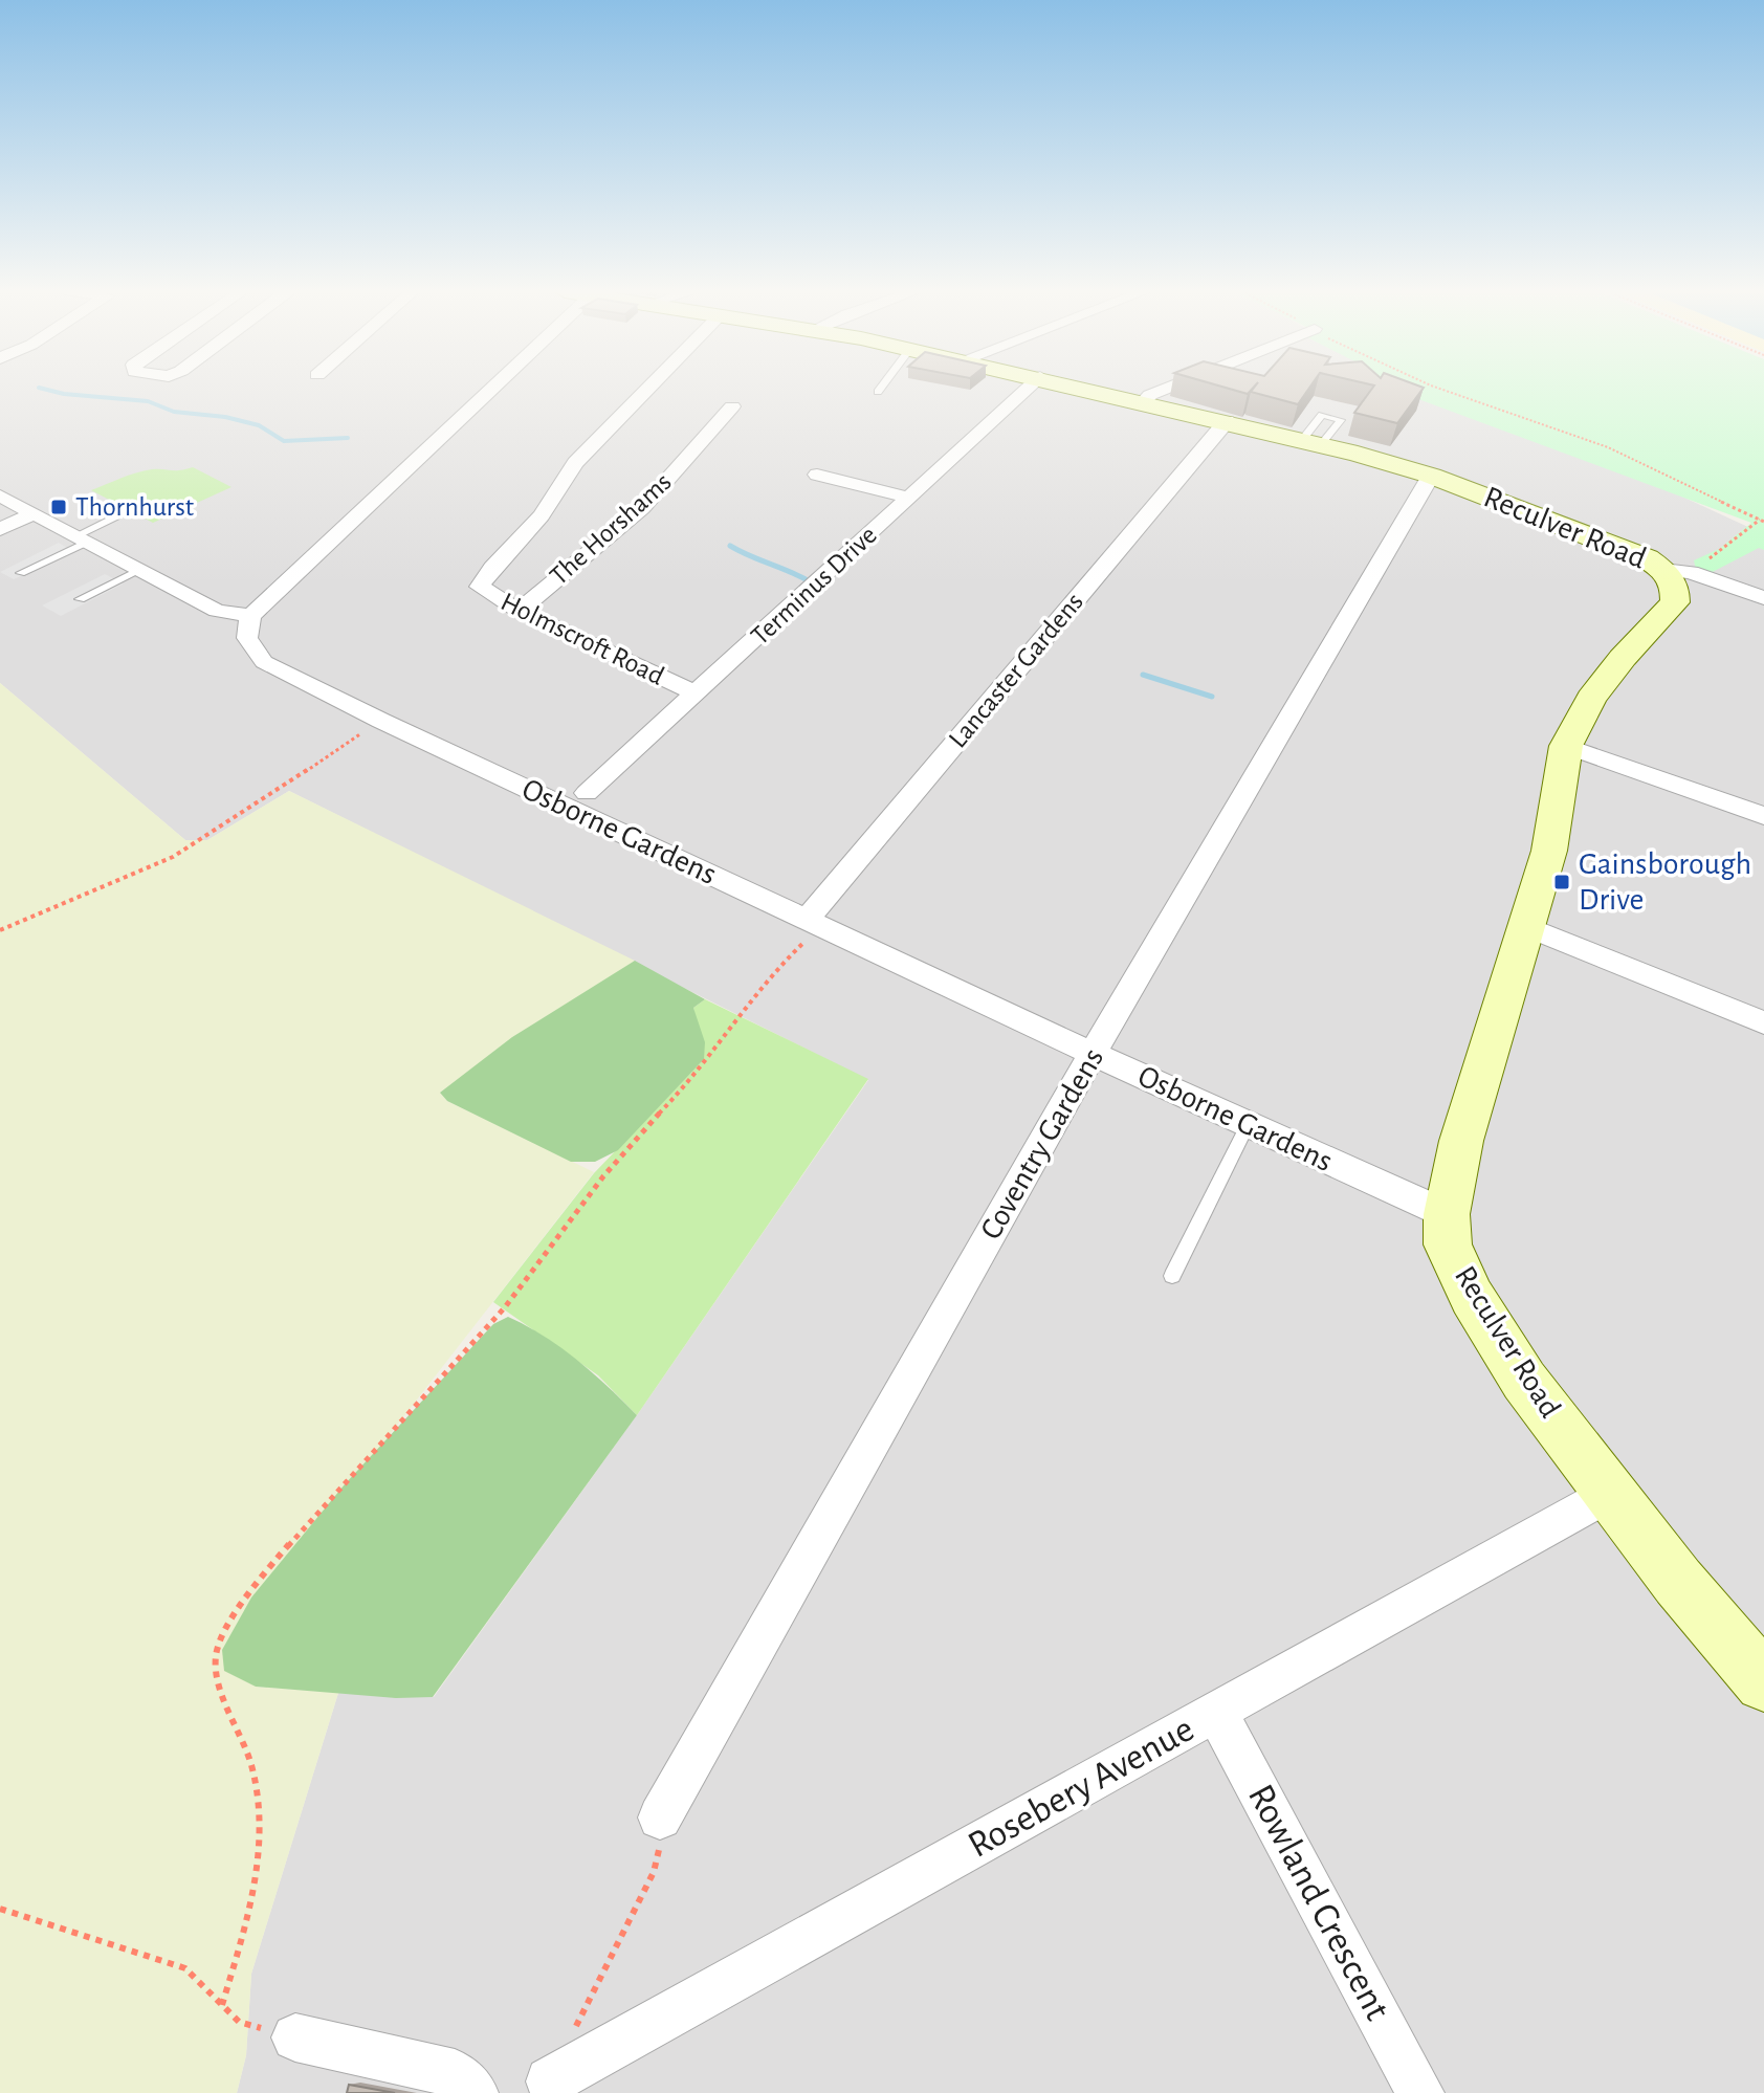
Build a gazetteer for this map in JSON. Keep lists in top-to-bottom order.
{
  "streets": {
    "street": [
      "Reculver Road",
      "The Horshams",
      "Terminus Drive",
      "Holmscroft Road",
      "Lancaster Gardens",
      "Osborne Gardens",
      "Coventry Gardens",
      "Rosebery Avenue",
      "Rowland Crescent"
    ]
  },
  "crossings": [
    ["Reculver Road", "Lancaster Gardens"],
    ["Reculver Road", "Osborne Gardens"],
    ["Reculver Road", "Coventry Gardens"],
    ["Reculver Road", "Rosebery Avenue"],
    ["The Horshams", "Holmscroft Road"],
    ["Terminus Drive", "Holmscroft Road"],
    ["Lancaster Gardens", "Osborne Gardens"],
    ["Osborne Gardens", "Coventry Gardens"],
    ["Rosebery Avenue", "Rowland Crescent"]
  ],
  "places": {
    "transit": ["Thornhurst", "Gainsborough Drive"]
  }
}
